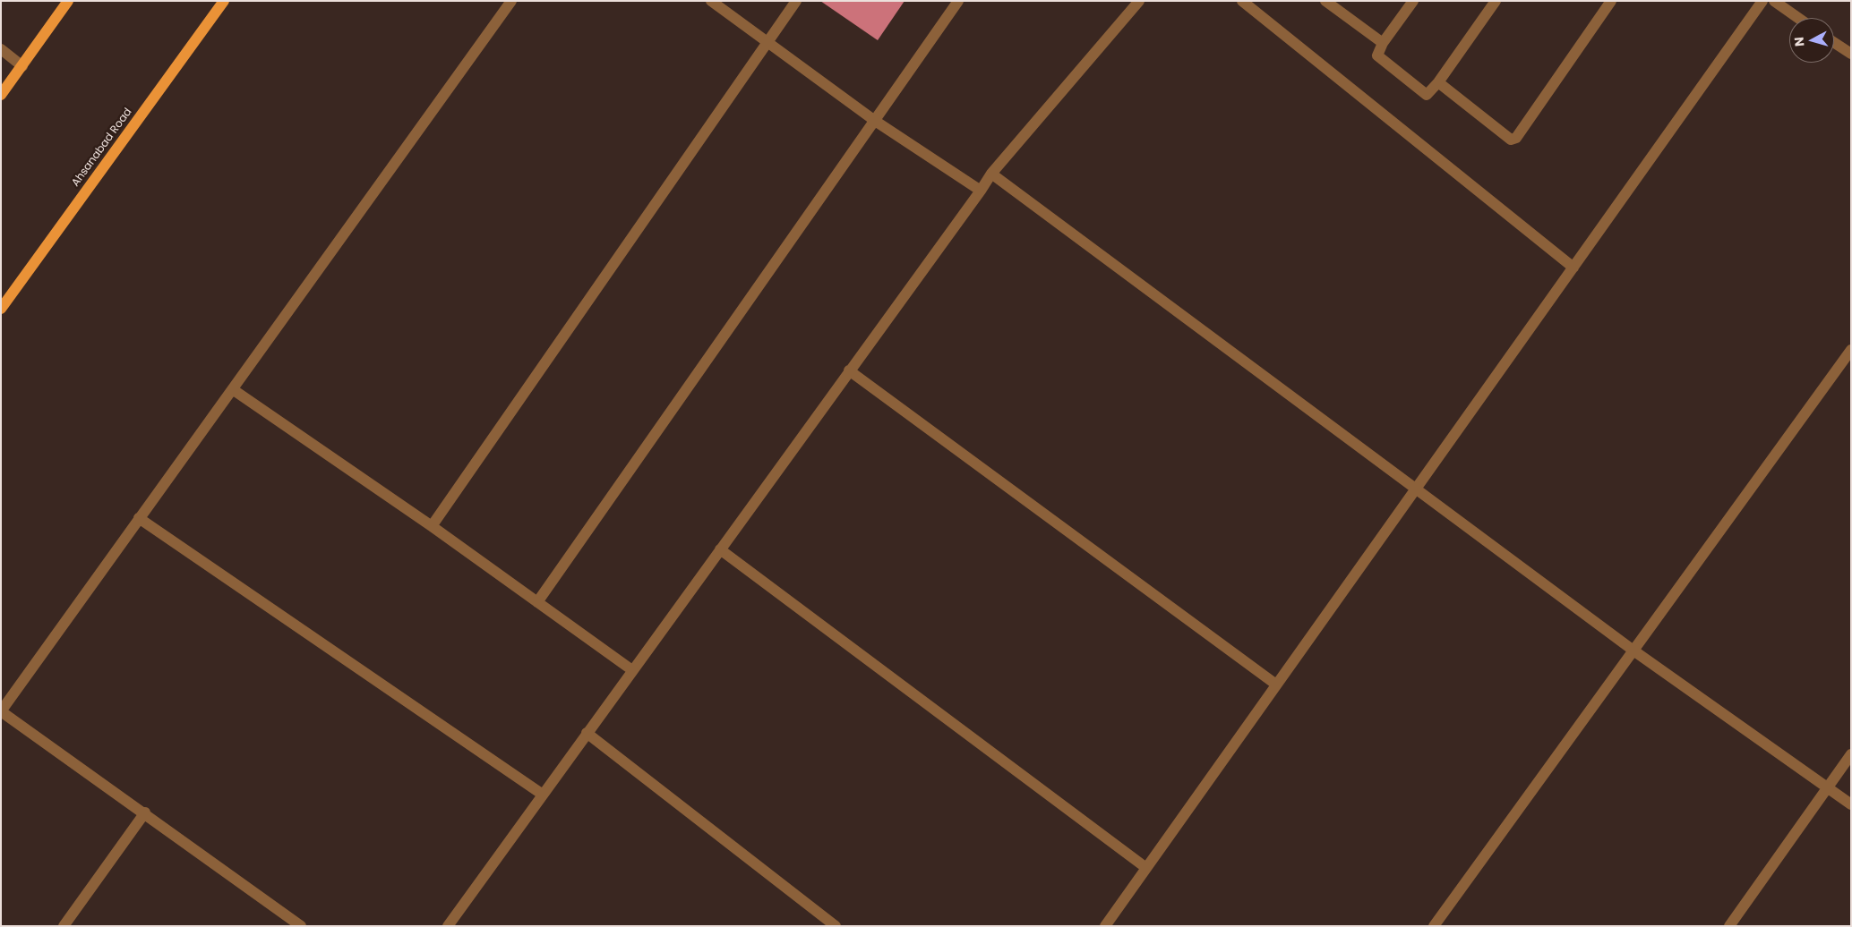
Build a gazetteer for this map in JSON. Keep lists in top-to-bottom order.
{
  "streets": {
    "main road": ["Ahsanabad Road"]
  },
  "north": "left"
}
